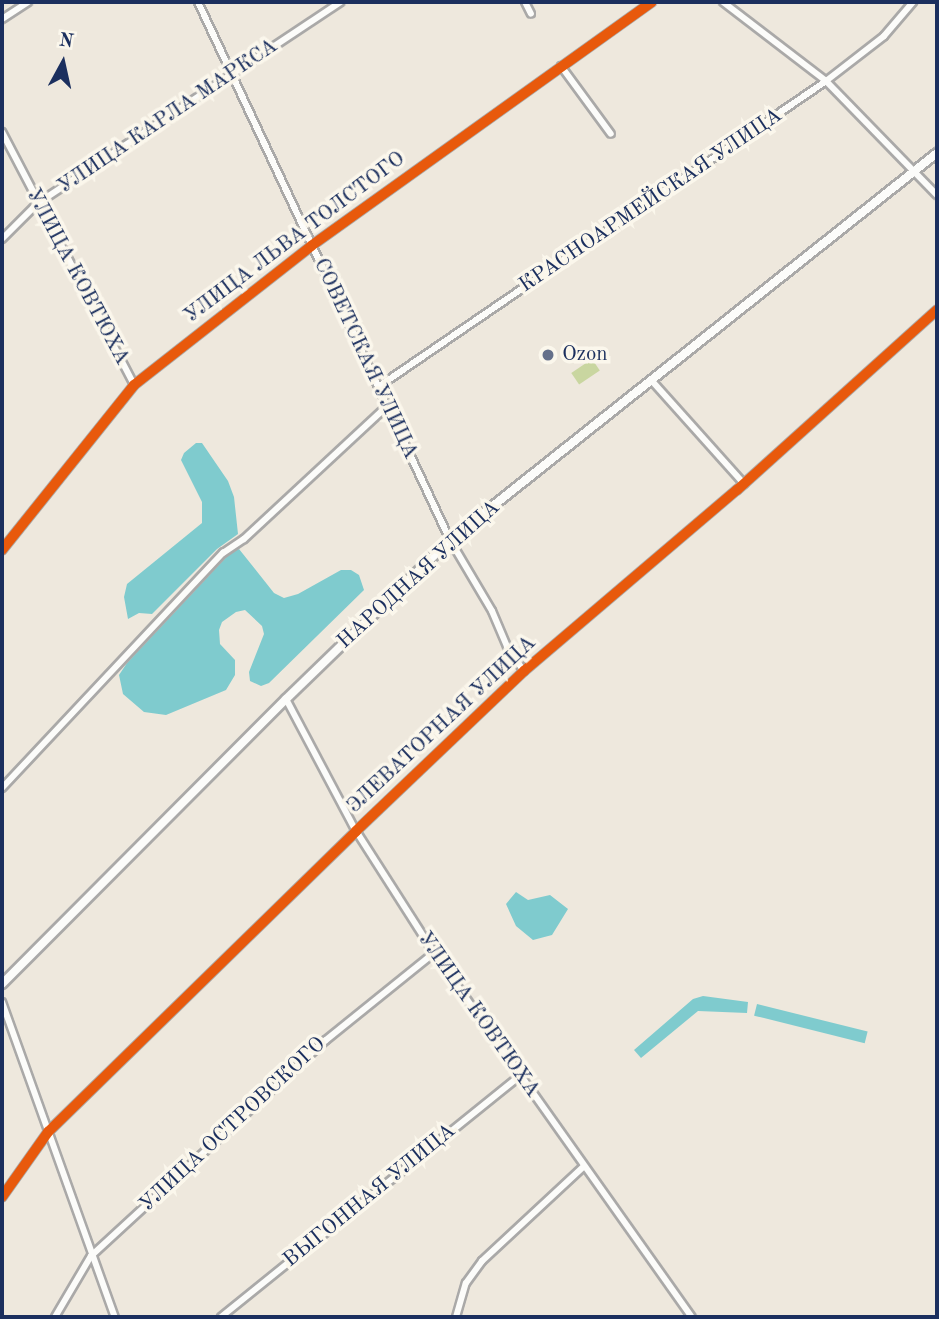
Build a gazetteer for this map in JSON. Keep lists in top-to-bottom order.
{
  "streets": {
    "main road": ["НАРОДНАЯ УЛИЦА"],
    "street": [
      "УЛИЦА КАРЛА МАРКСА",
      "КРАСНОАРМЕЙСКАЯ УЛИЦА",
      "УЛИЦА ЛЬВА ТОЛСТОГО",
      "УЛИЦА КОВТЮХА",
      "СОВЕТСКАЯ УЛИЦА",
      "ЭЛЕВАТОРНАЯ УЛИЦА",
      "УЛИЦА ОСТРОВСКОГО",
      "ВЫГОННАЯ УЛИЦА"
    ]
  },
  "crossings": [
    ["УЛИЦА КАРЛА МАРКСА", "УЛИЦА КОВТЮХА"],
    ["УЛИЦА КАРЛА МАРКСА", "СОВЕТСКАЯ УЛИЦА"],
    ["КРАСНОАРМЕЙСКАЯ УЛИЦА", "СОВЕТСКАЯ УЛИЦА"],
    ["УЛИЦА ЛЬВА ТОЛСТОГО", "УЛИЦА КОВТЮХА"],
    ["УЛИЦА ЛЬВА ТОЛСТОГО", "СОВЕТСКАЯ УЛИЦА"],
    ["УЛИЦА КОВТЮХА", "НАРОДНАЯ УЛИЦА"],
    ["УЛИЦА КОВТЮХА", "ЭЛЕВАТОРНАЯ УЛИЦА"],
    ["УЛИЦА КОВТЮХА", "УЛИЦА ОСТРОВСКОГО"],
    ["УЛИЦА КОВТЮХА", "ВЫГОННАЯ УЛИЦА"],
    ["СОВЕТСКАЯ УЛИЦА", "НАРОДНАЯ УЛИЦА"],
    ["СОВЕТСКАЯ УЛИЦА", "ЭЛЕВАТОРНАЯ УЛИЦА"]
  ],
  "places": ["Ozon"],
  "north": "top"
}
